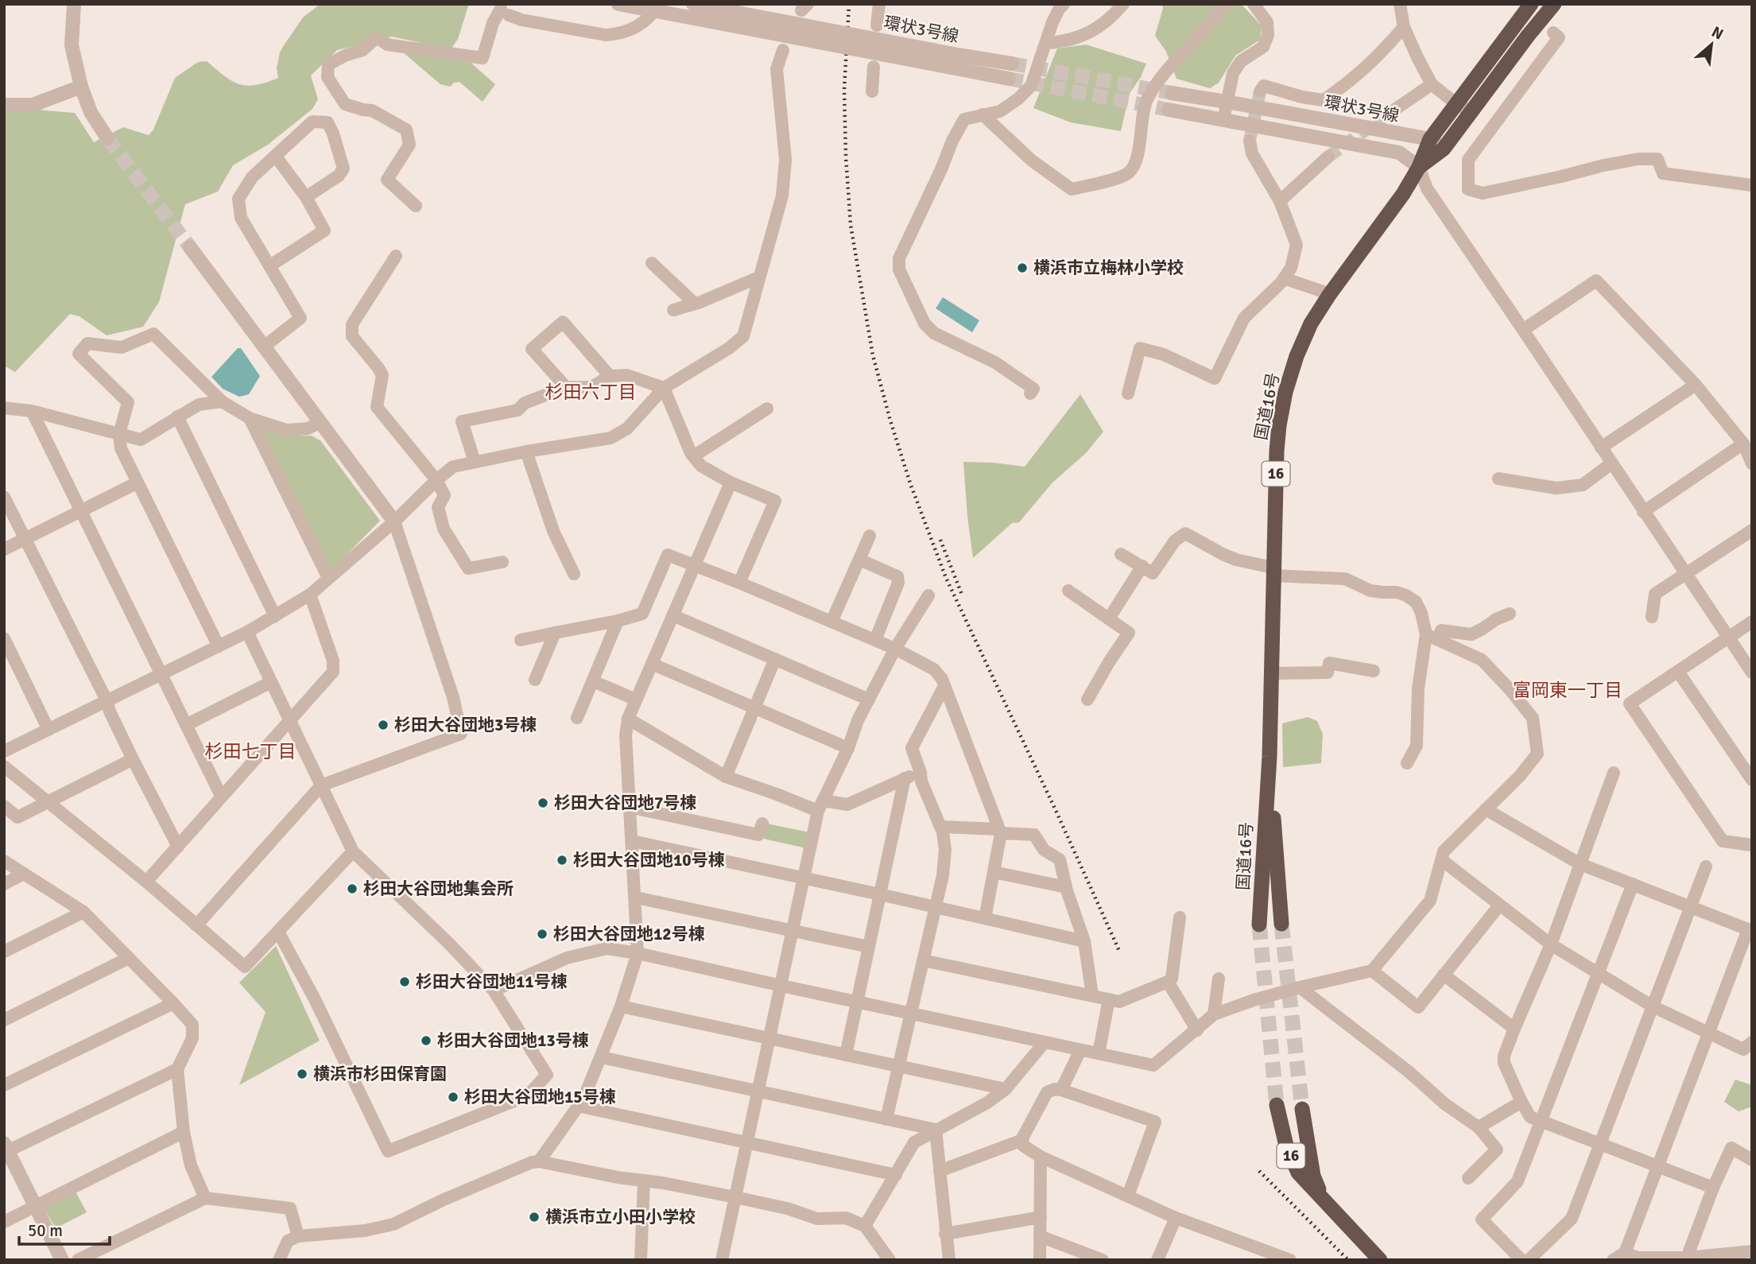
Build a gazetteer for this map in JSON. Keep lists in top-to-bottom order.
{
  "streets": {
    "highway": ["国道16号", "16"],
    "street": ["環状3号線"]
  },
  "crossings": [
    ["環状3号線", "国道16号"]
  ],
  "districts": ["杉田六丁目", "富岡東一丁目", "杉田七丁目"],
  "places": [
    "横浜市立梅林小学校",
    "杉田大谷団地3号棟",
    "杉田大谷団地7号棟",
    "杉田大谷団地10号棟",
    "杉田大谷団地集会所",
    "杉田大谷団地12号棟",
    "杉田大谷団地11号棟",
    "杉田大谷団地13号棟",
    "横浜市杉田保育園",
    "杉田大谷団地15号棟",
    "横浜市立小田小学校"
  ],
  "scale_bar": "50 m",
  "north": "top right"
}
